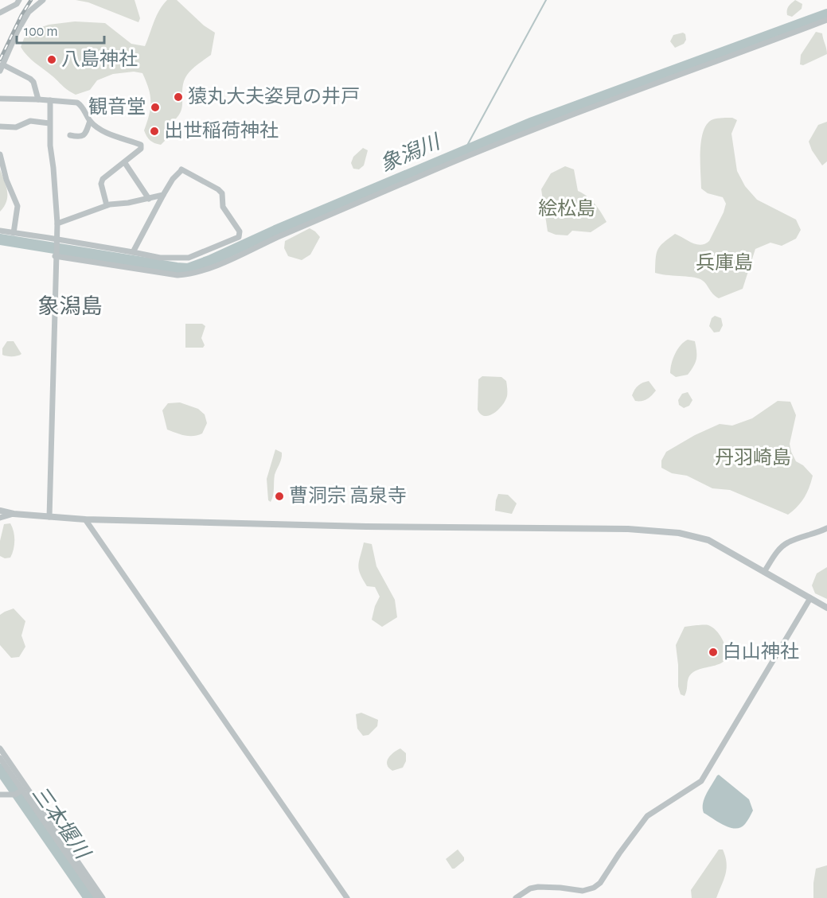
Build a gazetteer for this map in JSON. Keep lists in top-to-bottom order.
{
  "districts": ["象潟島"],
  "water": ["象潟川", "三本堰川"],
  "parks": ["絵松島", "兵庫島", "丹羽崎島"],
  "places": [
    "八島神社",
    "猿丸大夫姿見の井戸",
    "観音堂",
    "出世稲荷神社",
    "曹洞宗 高泉寺",
    "白山神社"
  ],
  "scale_bar": "100 m"
}
